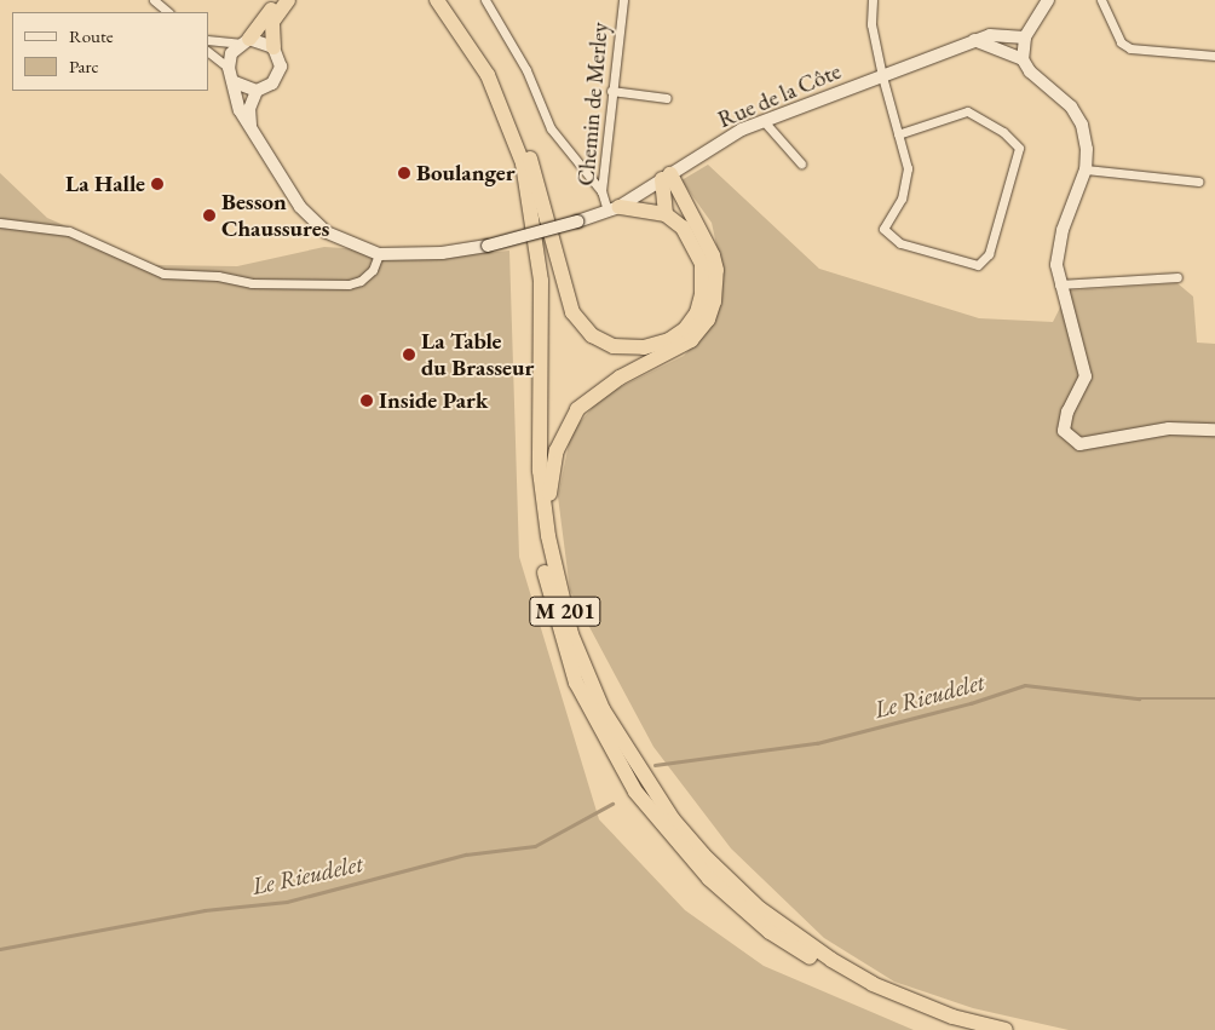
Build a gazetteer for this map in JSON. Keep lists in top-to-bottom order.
{
  "streets": {
    "highway": ["M 201"],
    "street": ["Rue de la Côte", "Chemin de Merley"]
  },
  "crossings": [
    ["Rue de la Côte", "Chemin de Merley"]
  ],
  "water": ["Le Rieudelet"],
  "places": [
    "Boulanger",
    "La Halle",
    "Besson Chaussures",
    "La Table du Brasseur",
    "Inside Park"
  ],
  "legend": ["Route", "Parc"]
}
